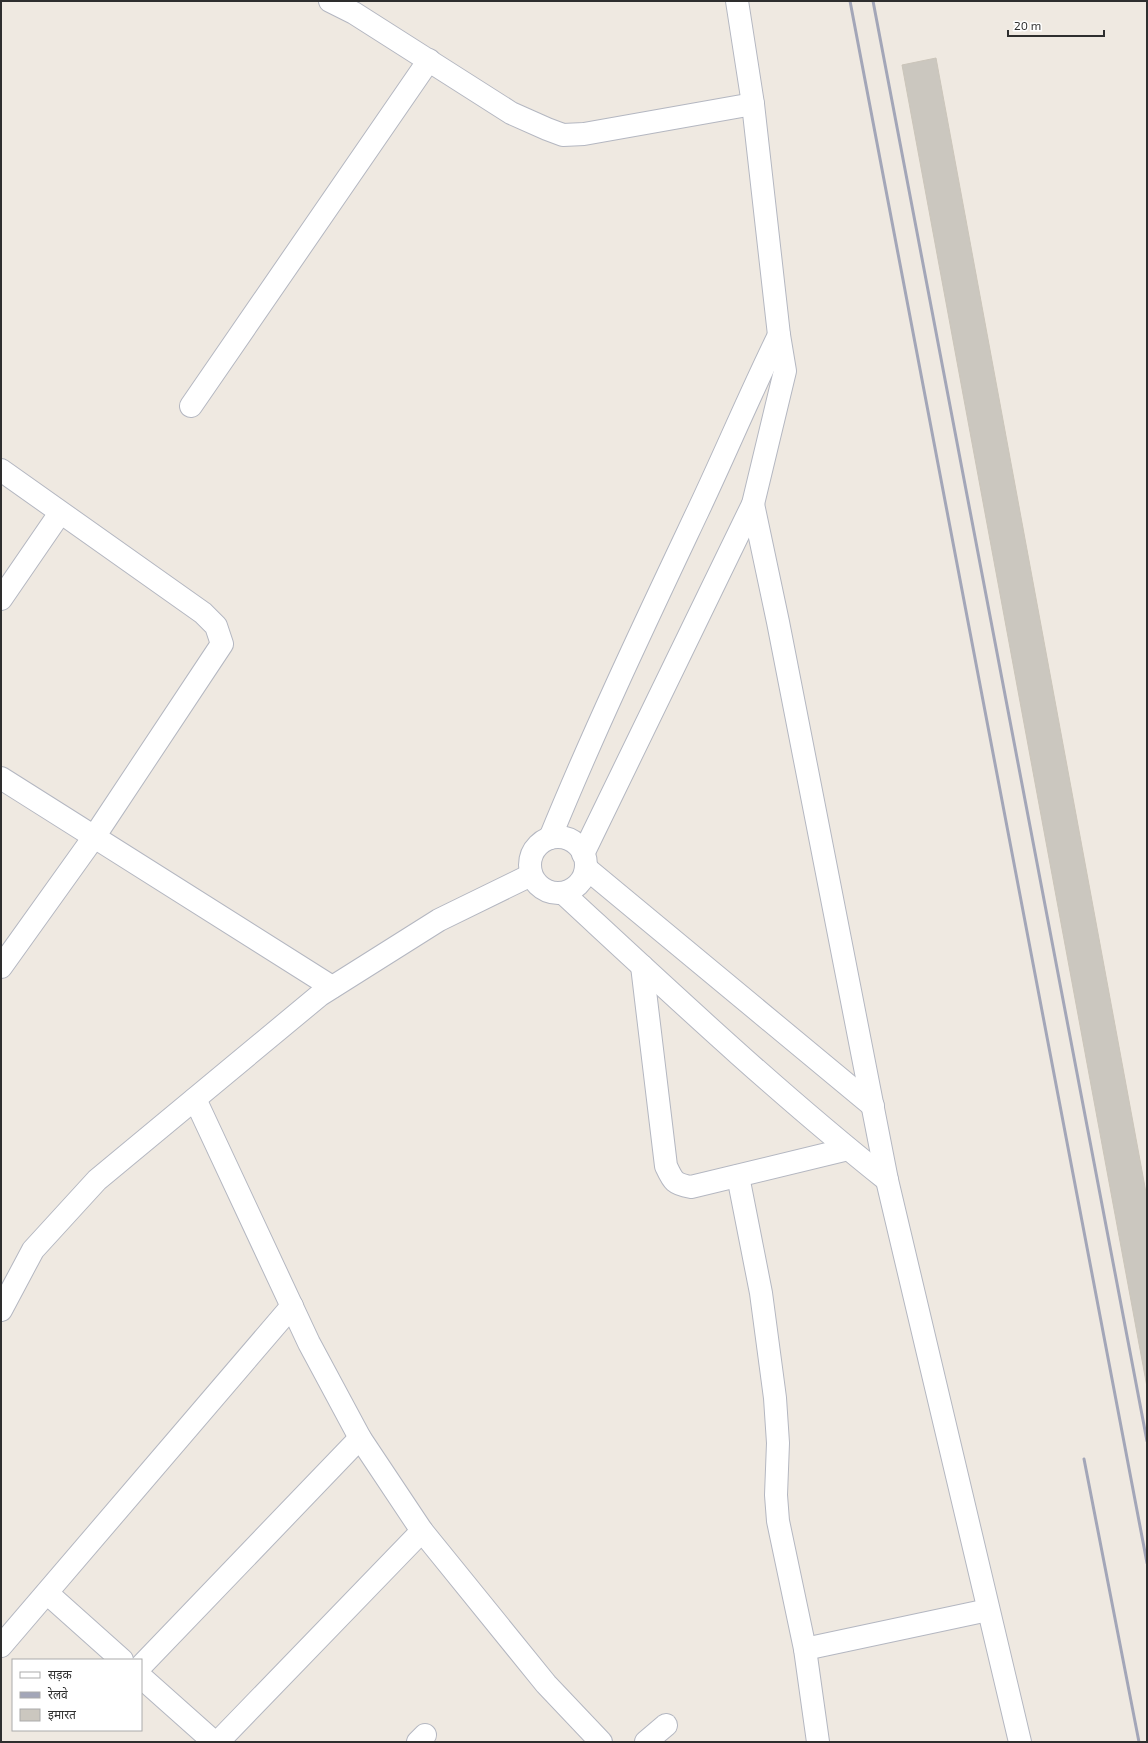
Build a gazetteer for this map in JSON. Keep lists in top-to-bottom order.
{
  "legend": ["सड़क", "रेलवे", "इमारत"],
  "scale_bar": "20 m"
}
